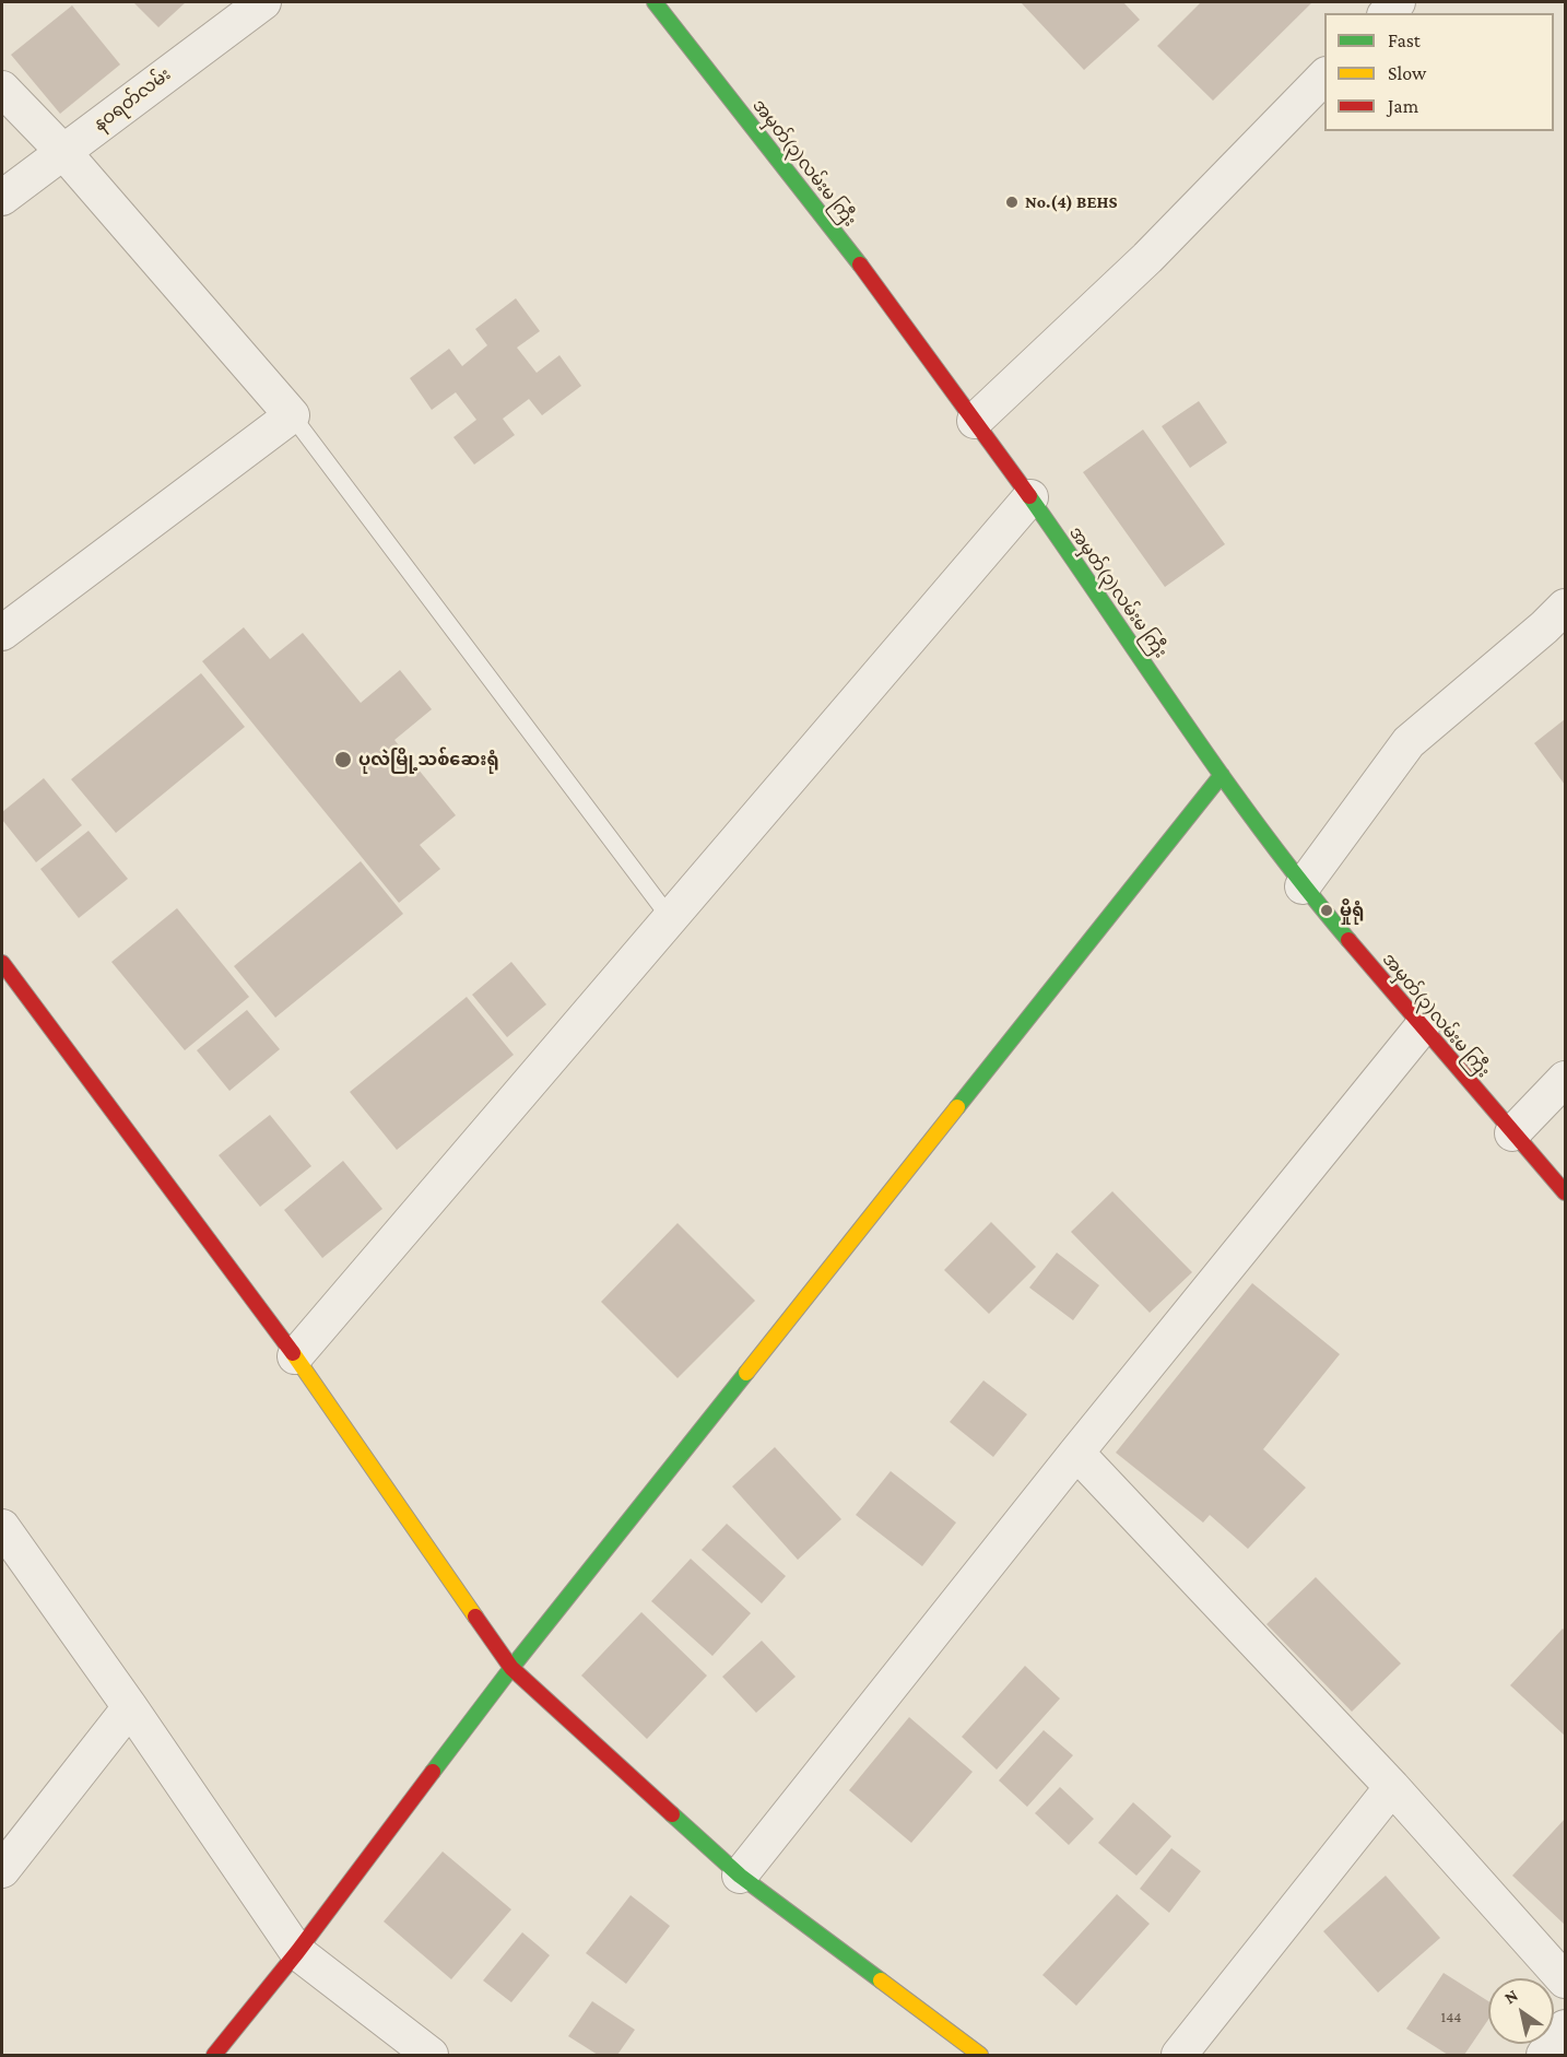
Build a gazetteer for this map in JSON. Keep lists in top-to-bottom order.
{
  "streets": {
    "street": ["နဝရတ်လမ်း", "အမှတ်(၃)လမ်းမ ကြီး"]
  },
  "places": ["No.(4) BEHS", "ပုလဲမြို့သစ်ဆေးရုံ", "မှိုရုံ"],
  "house_numbers": ["144"],
  "legend": ["Fast", "Slow", "Jam"],
  "north": "top left"
}
